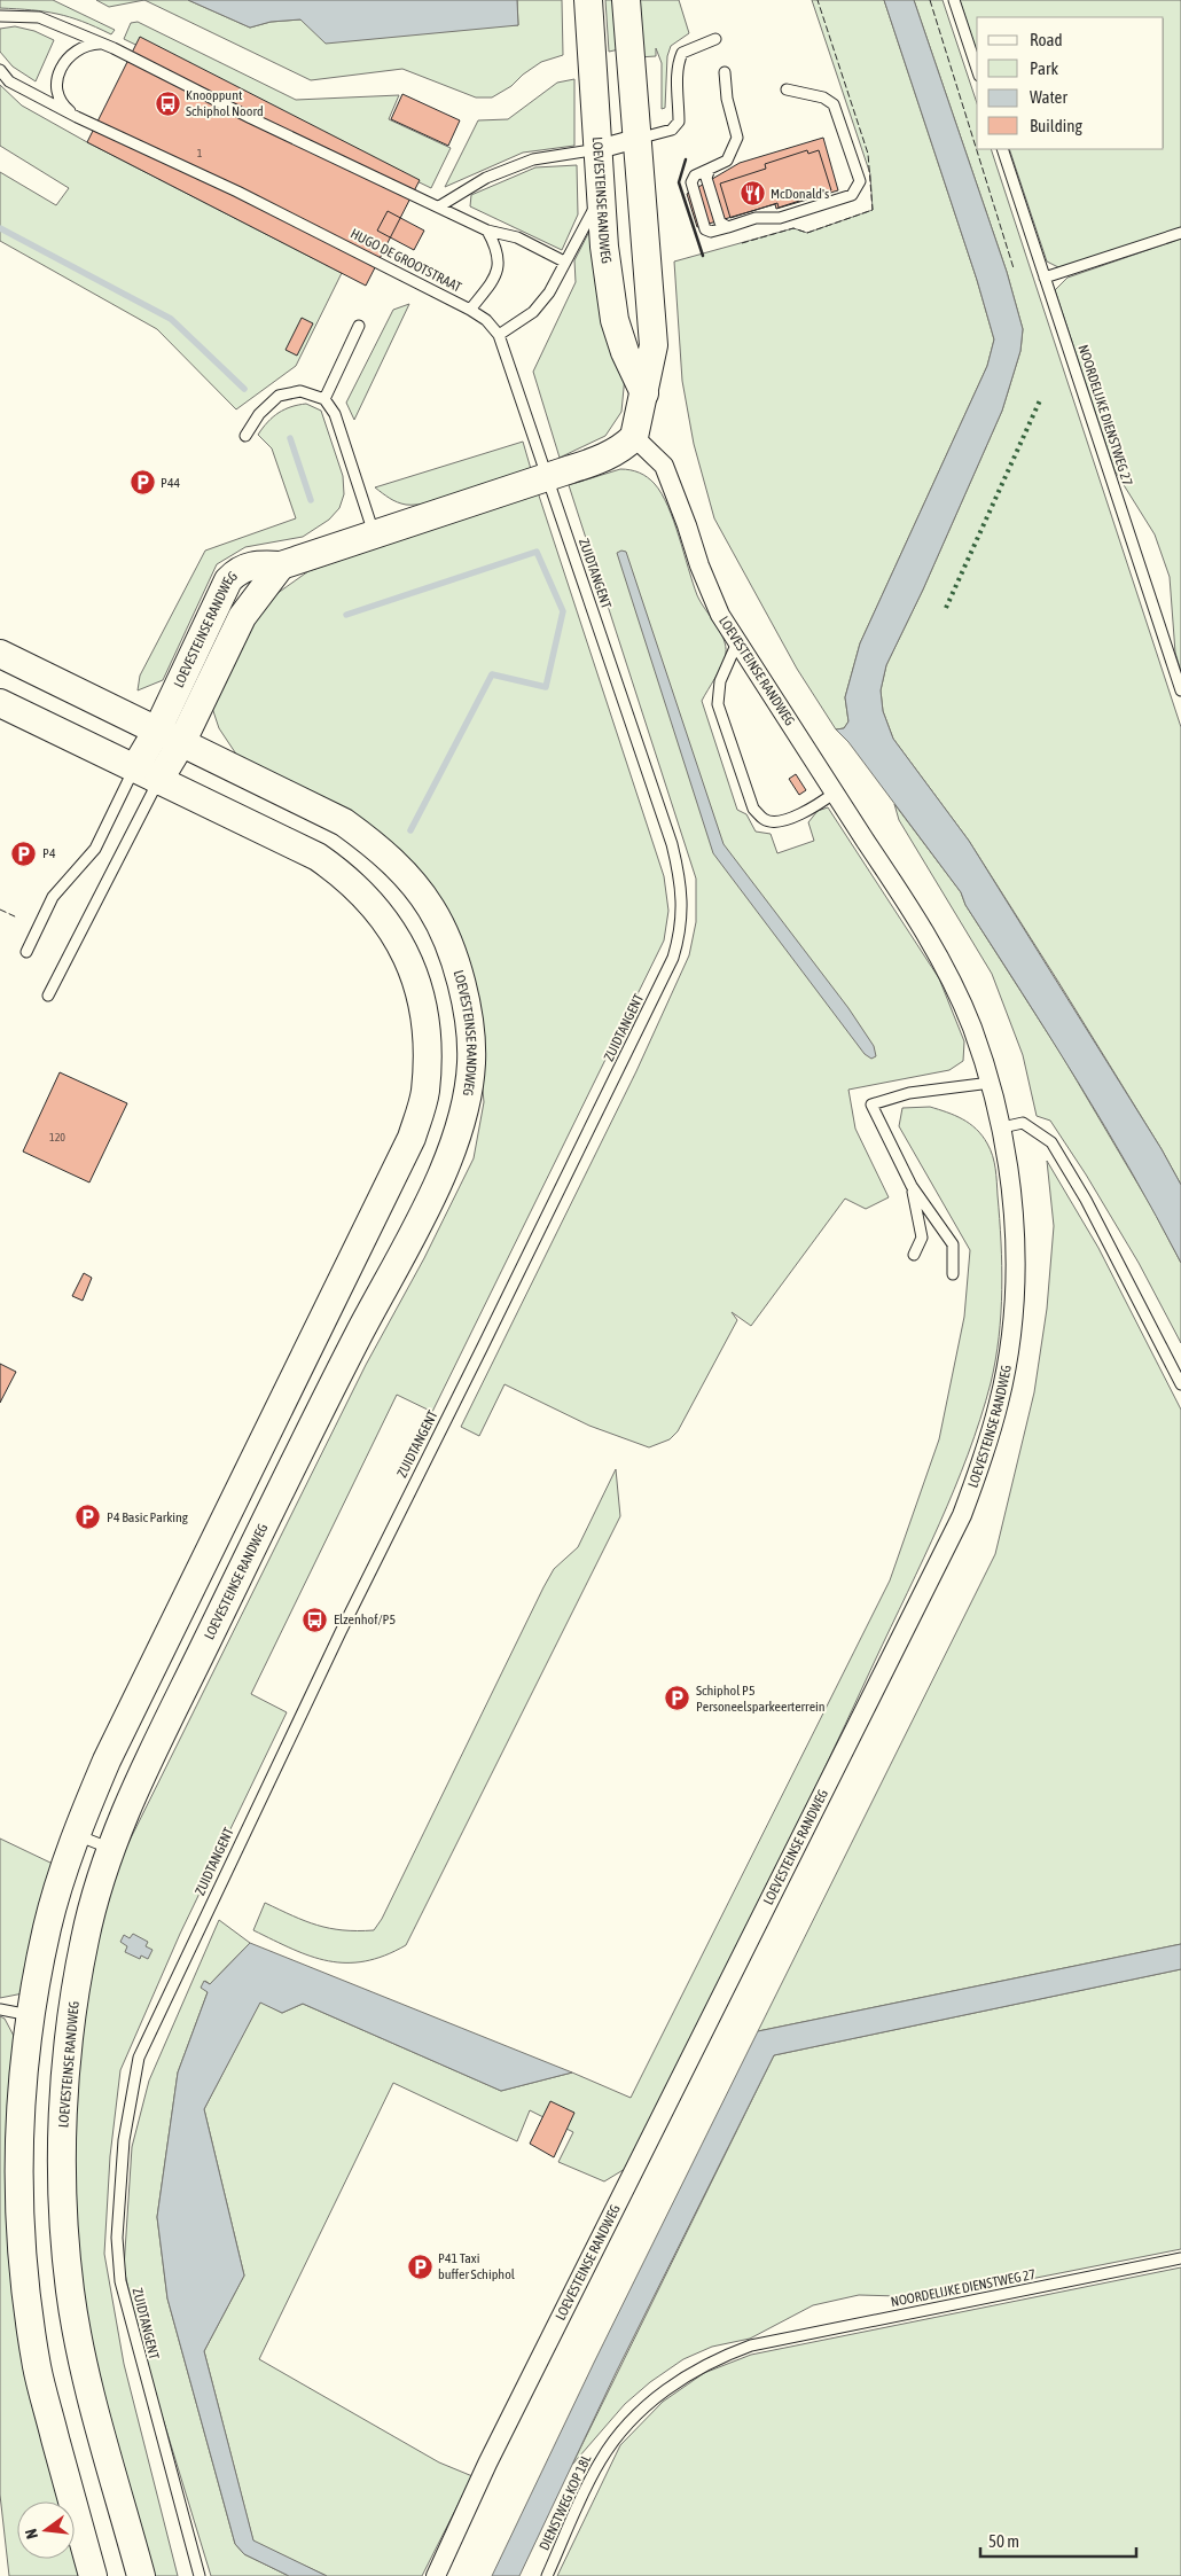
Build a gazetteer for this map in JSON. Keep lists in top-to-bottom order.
{
  "streets": {
    "street": ["LOEVESTEINSE RANDWEG"],
    "lane": [
      "HUGO DE GROOTSTRAAT",
      "NOORDELIJKE DIENSTWEG 27",
      "ZUIDTANGENT",
      "DIENSTWEG KOP 18L"
    ]
  },
  "crossings": [
    ["LOEVESTEINSE RANDWEG", "ZUIDTANGENT"],
    ["HUGO DE GROOTSTRAAT", "ZUIDTANGENT"],
    ["NOORDELIJKE DIENSTWEG 27", "DIENSTWEG KOP 18L"]
  ],
  "places": {
    "bus stop": ["Knooppunt Schiphol Noord", "Elzenhof/P5"],
    "restaurant": ["McDonald's"],
    "parking": [
      "P44",
      "P4",
      "P4 Basic Parking",
      "Schiphol P5 Personeelsparkeerterrein",
      "P41 Taxi buffer Schiphol"
    ]
  },
  "house_numbers": ["1", "120"],
  "legend": [
    "Road",
    "Park",
    "Water",
    "Building"
  ],
  "scale_bar": "50 m",
  "north": "left"
}
